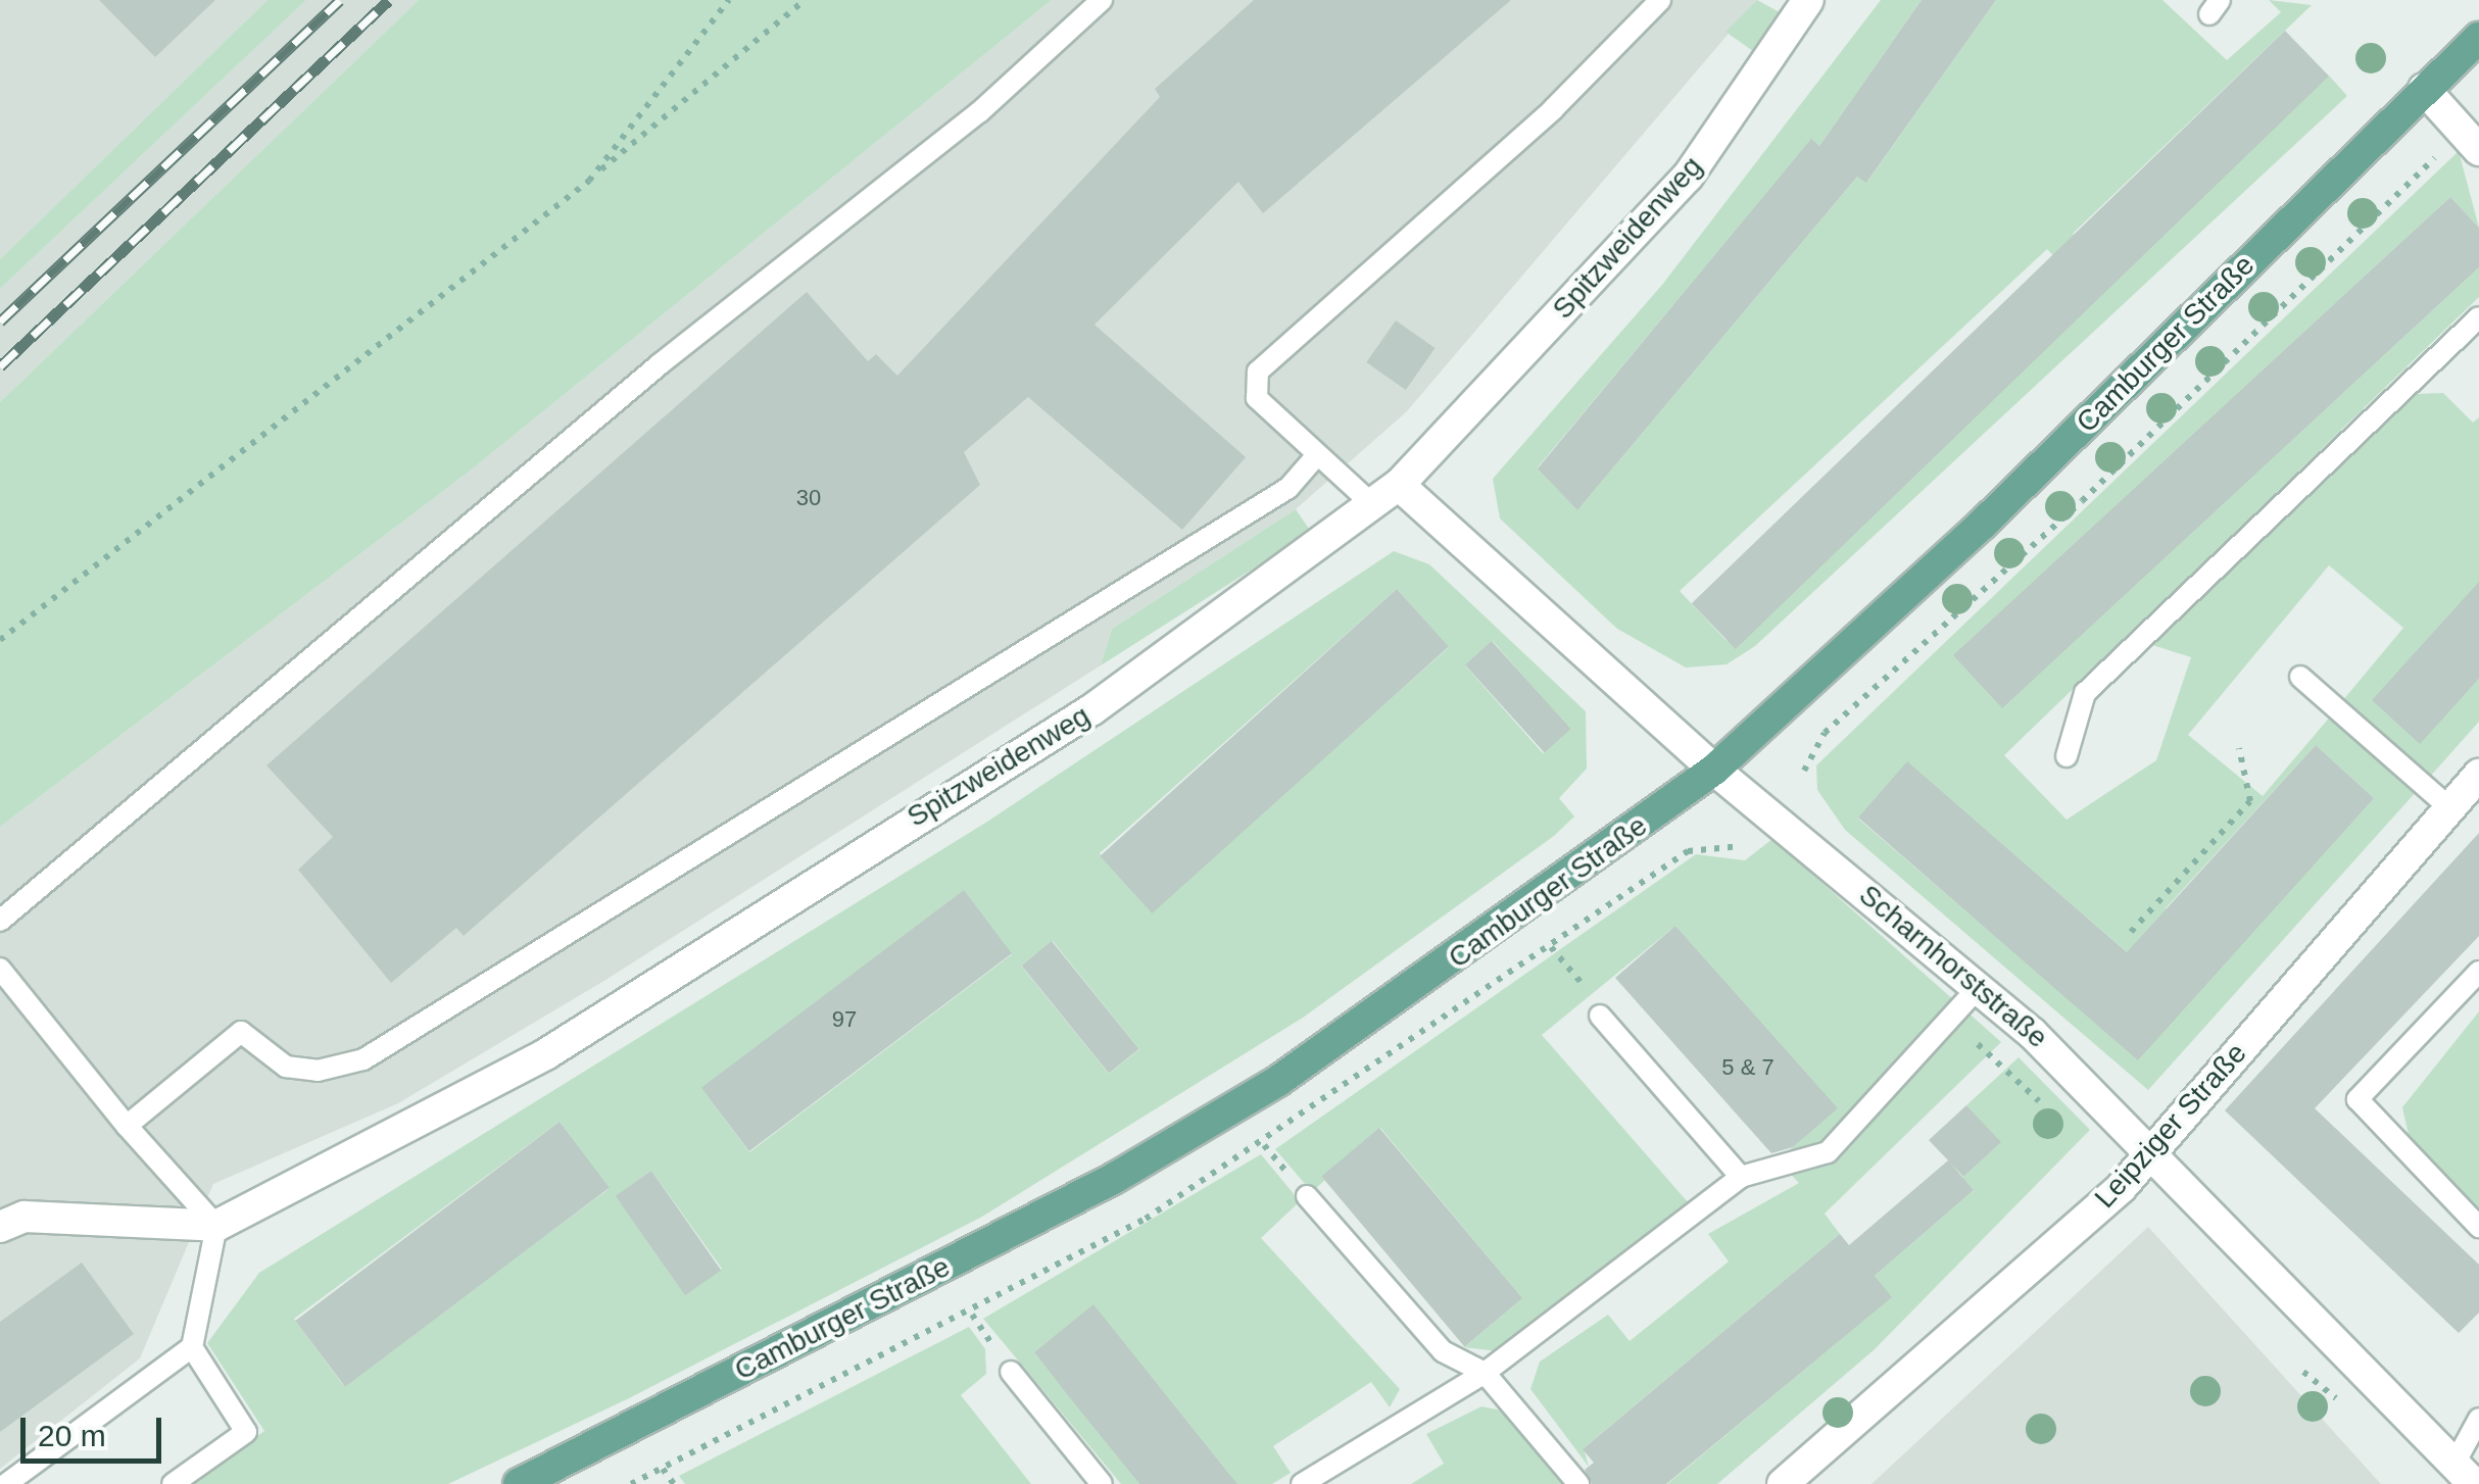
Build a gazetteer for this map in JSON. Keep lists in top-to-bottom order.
{
  "streets": {
    "main road": ["Camburger Straße"],
    "street": ["Spitzweidenweg", "Scharnhorststraße", "Leipziger Straße"]
  },
  "crossings": [
    ["Spitzweidenweg", "Scharnhorststraße"],
    ["Camburger Straße", "Scharnhorststraße"],
    ["Scharnhorststraße", "Leipziger Straße"]
  ],
  "house_numbers": ["30", "97", "5 & 7"],
  "scale_bar": "20 m"
}
